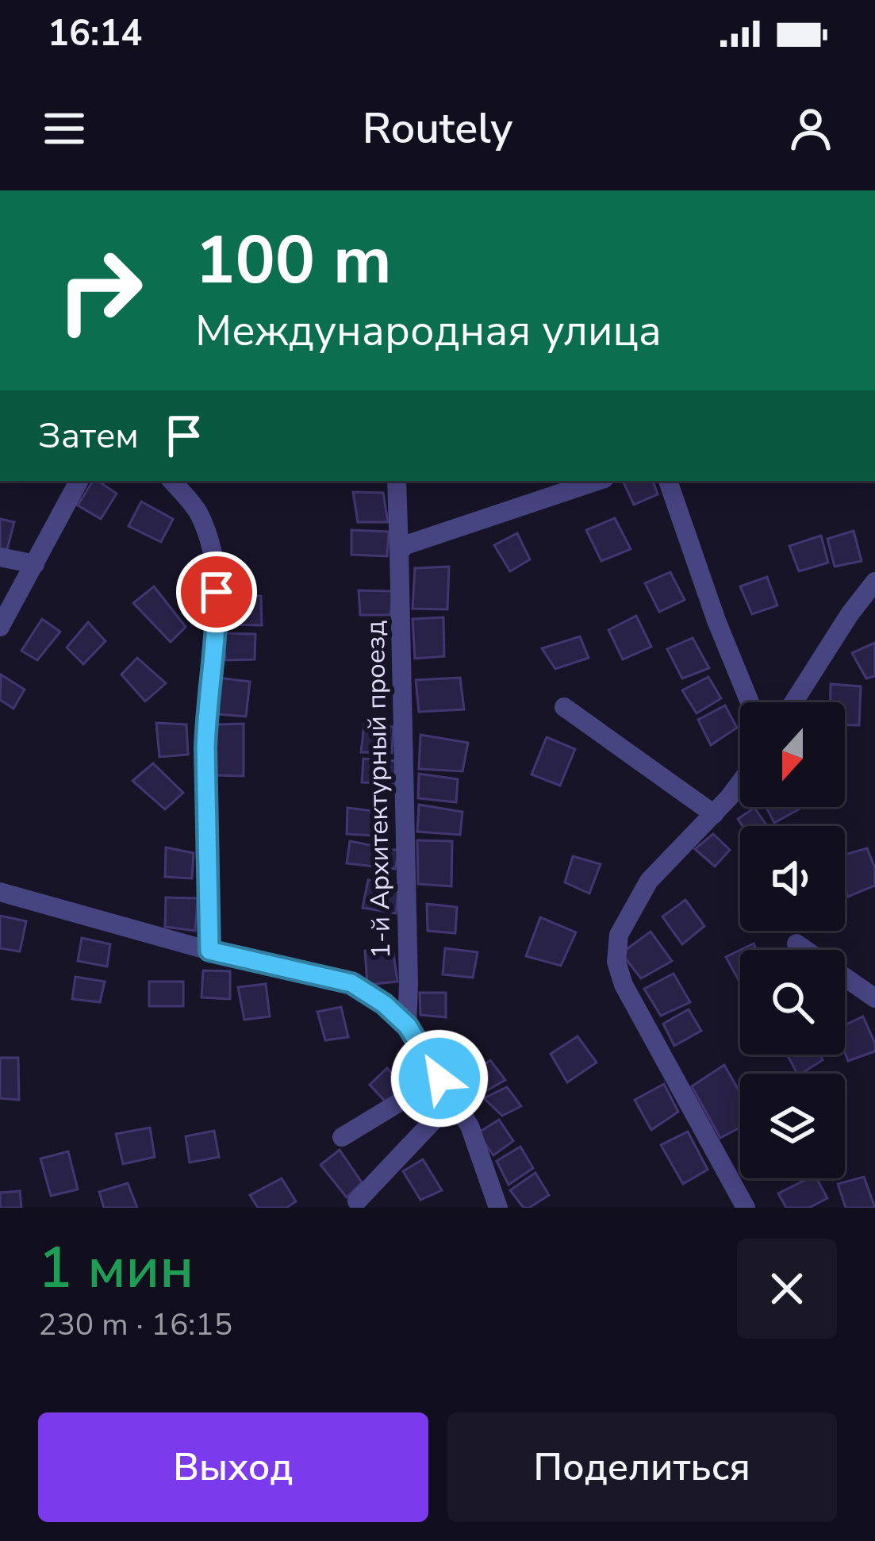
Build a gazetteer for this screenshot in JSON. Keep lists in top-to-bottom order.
{
  "streets": {
    "street": ["1-й Архитектурный проезд"]
  },
  "north": "bottom",
  "page": {
    "status": "16:14",
    "header": "Routely",
    "turn": ["100 m", "Международная улица"],
    "then": "Затем",
    "heading": ["1 мин", "230 m · 16:15"],
    "buttons": ["Выход", "Поделиться"]
  }
}
